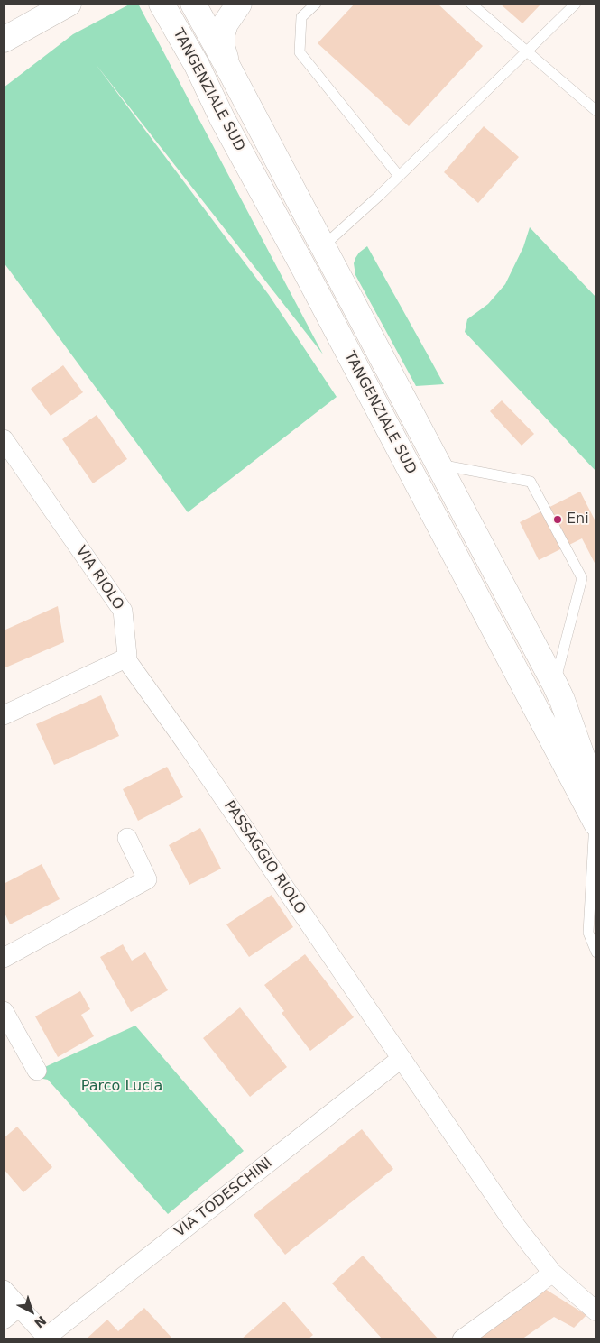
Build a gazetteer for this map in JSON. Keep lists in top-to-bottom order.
{
  "streets": {
    "main road": ["TANGENZIALE SUD"],
    "street": ["VIA RIOLO", "PASSAGGIO RIOLO", "VIA TODESCHINI"]
  },
  "crossings": [
    ["VIA RIOLO", "PASSAGGIO RIOLO"],
    ["PASSAGGIO RIOLO", "VIA TODESCHINI"]
  ],
  "parks": ["Parco Lucia"],
  "places": ["Eni"],
  "north": "bottom right"
}
